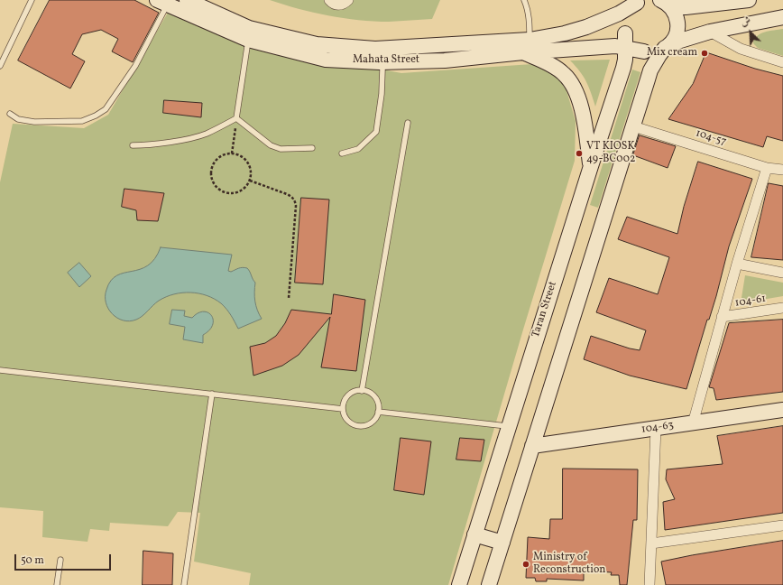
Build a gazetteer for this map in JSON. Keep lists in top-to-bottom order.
{
  "streets": {
    "main road": ["Mahata Street", "Taran Street", "104-63"],
    "street": ["104-57", "104-61"]
  },
  "crossings": [
    ["Mahata Street", "Taran Street"]
  ],
  "places": ["Mix cream", "VT KIOSK 49-BC002", "Ministry of Reconstruction"],
  "scale_bar": "50 m",
  "north": "top left"
}
